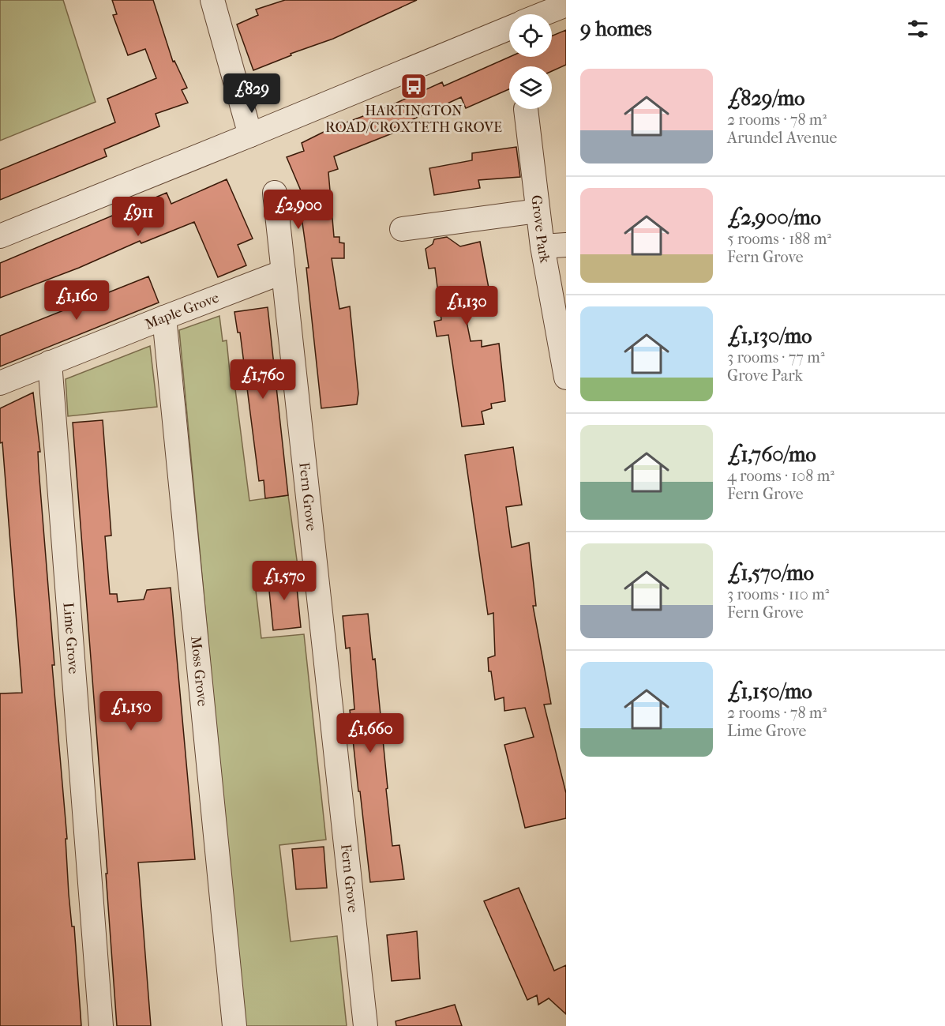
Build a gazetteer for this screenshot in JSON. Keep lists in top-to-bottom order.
{
  "streets": {
    "street": [
      "Grove Park",
      "Maple Grove",
      "Fern Grove",
      "Lime Grove",
      "Moss Grove"
    ]
  },
  "crossings": [
    ["Maple Grove", "Fern Grove"],
    ["Maple Grove", "Lime Grove"],
    ["Maple Grove", "Moss Grove"]
  ],
  "places": {
    "bus stop": ["HARTINGTON ROAD/CROXTETH GROVE"]
  },
  "page": {
    "heading": "9 homes",
    "list": [
      {
        "name": "£829/mo",
        "note": "2 rooms · 78 m² · Arundel Avenue"
      },
      {
        "name": "£2,900/mo",
        "note": "5 rooms · 188 m² · Fern Grove"
      },
      {
        "name": "£1,130/mo",
        "note": "3 rooms · 77 m² · Grove Park"
      },
      {
        "name": "£1,760/mo",
        "note": "4 rooms · 108 m² · Fern Grove"
      },
      {
        "name": "£1,570/mo",
        "note": "3 rooms · 110 m² · Fern Grove"
      },
      {
        "name": "£1,150/mo",
        "note": "2 rooms · 78 m² · Lime Grove"
      }
    ],
    "price": [
      "£829",
      "£2,900",
      "£911",
      "£1,160",
      "£1,130",
      "£1,760",
      "£1,570",
      "£1,150",
      "£1,660"
    ]
  }
}
